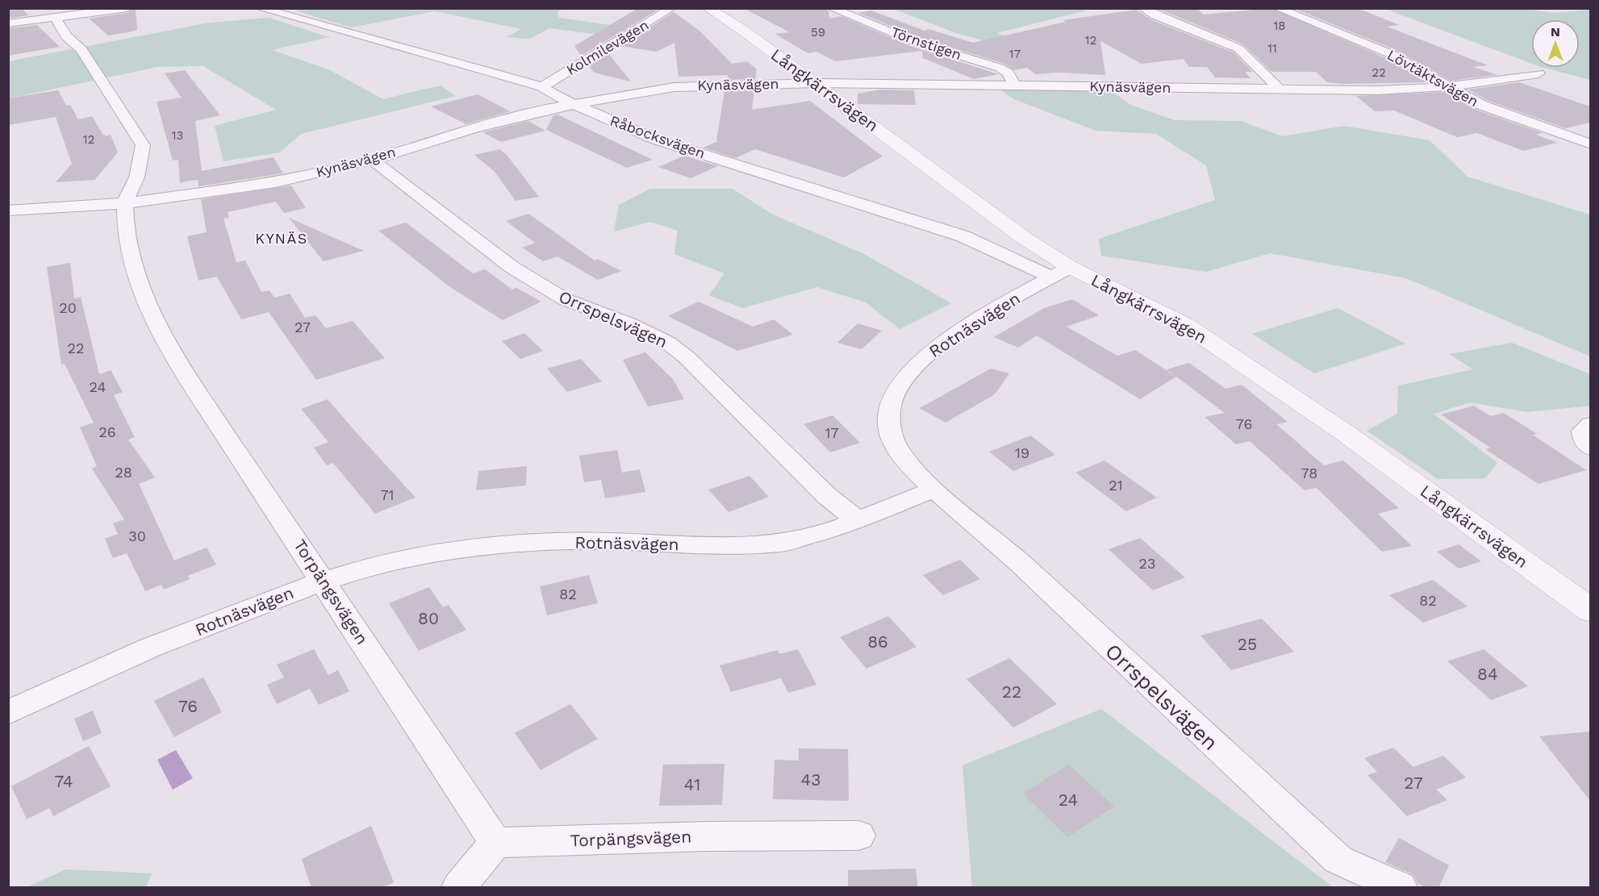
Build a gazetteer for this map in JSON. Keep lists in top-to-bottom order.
{
  "streets": {
    "street": [
      "Törnstigen",
      "Kolmilevägen",
      "Lövtäktsvägen",
      "Kynäsvägen",
      "Långkärrsvägen",
      "Råbocksvägen",
      "Orrspelsvägen",
      "Rotnäsvägen",
      "Torpängsvägen"
    ]
  },
  "crossings": [
    ["Törnstigen", "Kynäsvägen"],
    ["Kolmilevägen", "Råbocksvägen"],
    ["Lövtäktsvägen", "Kynäsvägen"],
    ["Kynäsvägen", "Långkärrsvägen"],
    ["Kynäsvägen", "Råbocksvägen"],
    ["Kynäsvägen", "Orrspelsvägen"],
    ["Kynäsvägen", "Torpängsvägen"],
    ["Långkärrsvägen", "Råbocksvägen"],
    ["Långkärrsvägen", "Rotnäsvägen"],
    ["Råbocksvägen", "Rotnäsvägen"],
    ["Orrspelsvägen", "Rotnäsvägen"],
    ["Rotnäsvägen", "Torpängsvägen"]
  ],
  "districts": ["KYNÄS"],
  "house_numbers": [
    "18",
    "59",
    "12",
    "11",
    "17",
    "22",
    "13",
    "12",
    "20",
    "27",
    "22",
    "24",
    "76",
    "26",
    "17",
    "19",
    "28",
    "78",
    "21",
    "71",
    "30",
    "23",
    "82",
    "82",
    "80",
    "86",
    "25",
    "84",
    "22",
    "76",
    "43",
    "74",
    "27",
    "41",
    "24"
  ],
  "north": "top"
}
